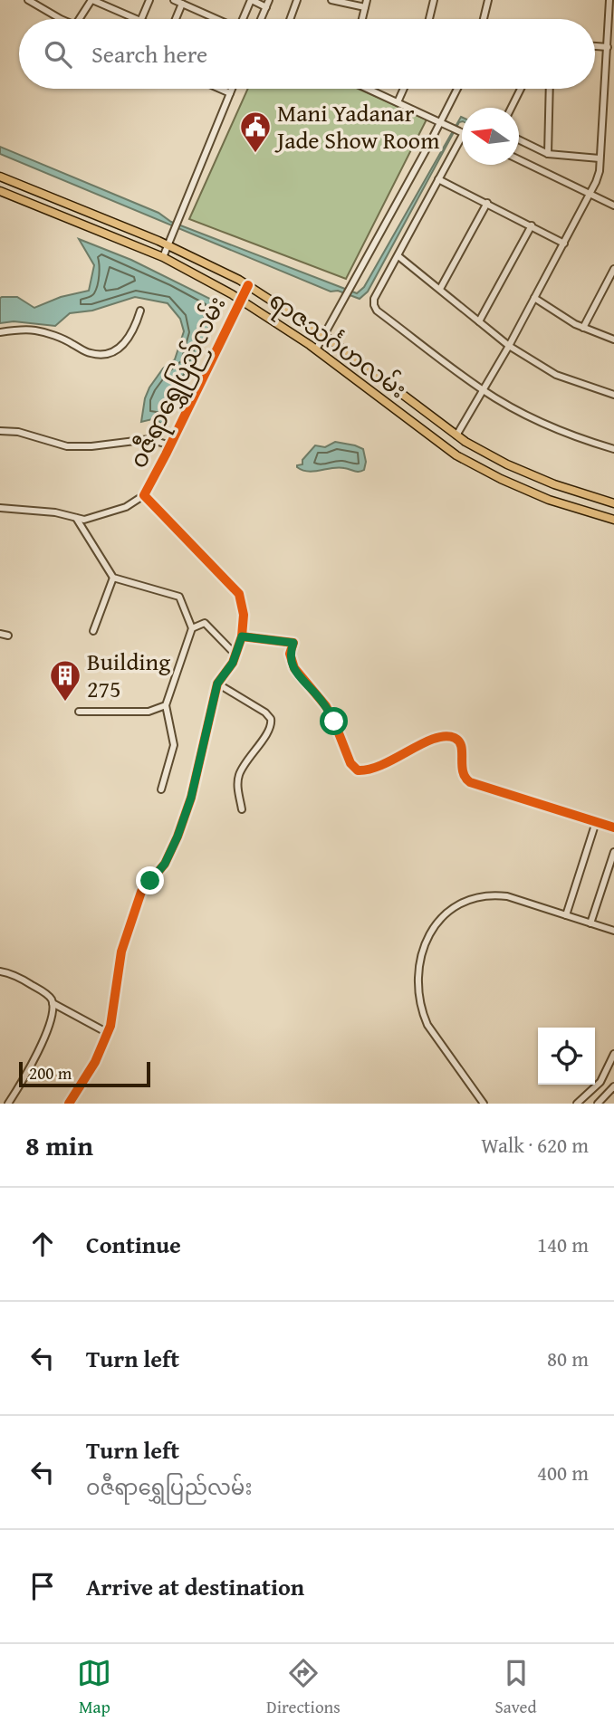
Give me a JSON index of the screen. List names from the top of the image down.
{
  "streets": {
    "main road": ["ရာဇသင်္ဂဟလမ်း"],
    "street": ["ဝဇီရာရွှေပြည်လမ်း"]
  },
  "crossings": [
    ["ရာဇသင်္ဂဟလမ်း", "ဝဇီရာရွှေပြည်လမ်း"]
  ],
  "places": {
    "public building": ["Mani Yadanar Jade Show Room"],
    "building": ["Building 275"]
  },
  "scale_bar": "200 m",
  "north": "left",
  "page": {
    "search": "Search here",
    "scale": "200 m",
    "heading": ["8 min", "Walk · 620 m"],
    "list": [
      ["Continue", "140 m"],
      ["Turn left", "80 m"],
      ["Turn left", "ဝဇီရာရွှေပြည်လမ်း", "400 m"],
      "Arrive at destination"
    ],
    "nav": ["Map", "Directions", "Saved"]
  }
}
